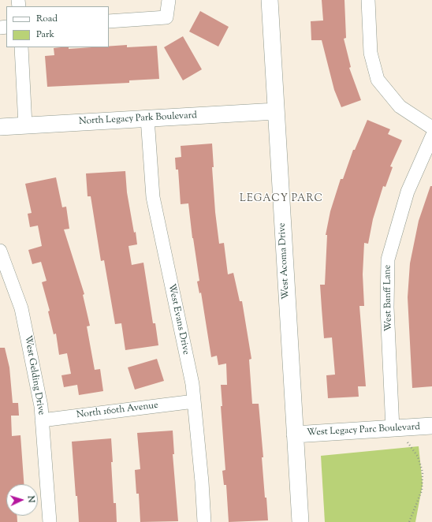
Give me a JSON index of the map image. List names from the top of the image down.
{
  "streets": {
    "street": [
      "North Legacy Park Boulevard",
      "West Acoma Drive",
      "West Banff Lane",
      "West Evans Drive",
      "West Gelding Drive",
      "North 160th Avenue",
      "West Legacy Parc Boulevard"
    ]
  },
  "crossings": [
    ["North Legacy Park Boulevard", "West Acoma Drive"],
    ["North Legacy Park Boulevard", "West Evans Drive"],
    ["West Acoma Drive", "West Legacy Parc Boulevard"],
    ["West Banff Lane", "West Legacy Parc Boulevard"],
    ["West Evans Drive", "North 160th Avenue"],
    ["West Gelding Drive", "North 160th Avenue"]
  ],
  "districts": ["LEGACY PARC"],
  "legend": ["Road", "Park"],
  "north": "right"
}
